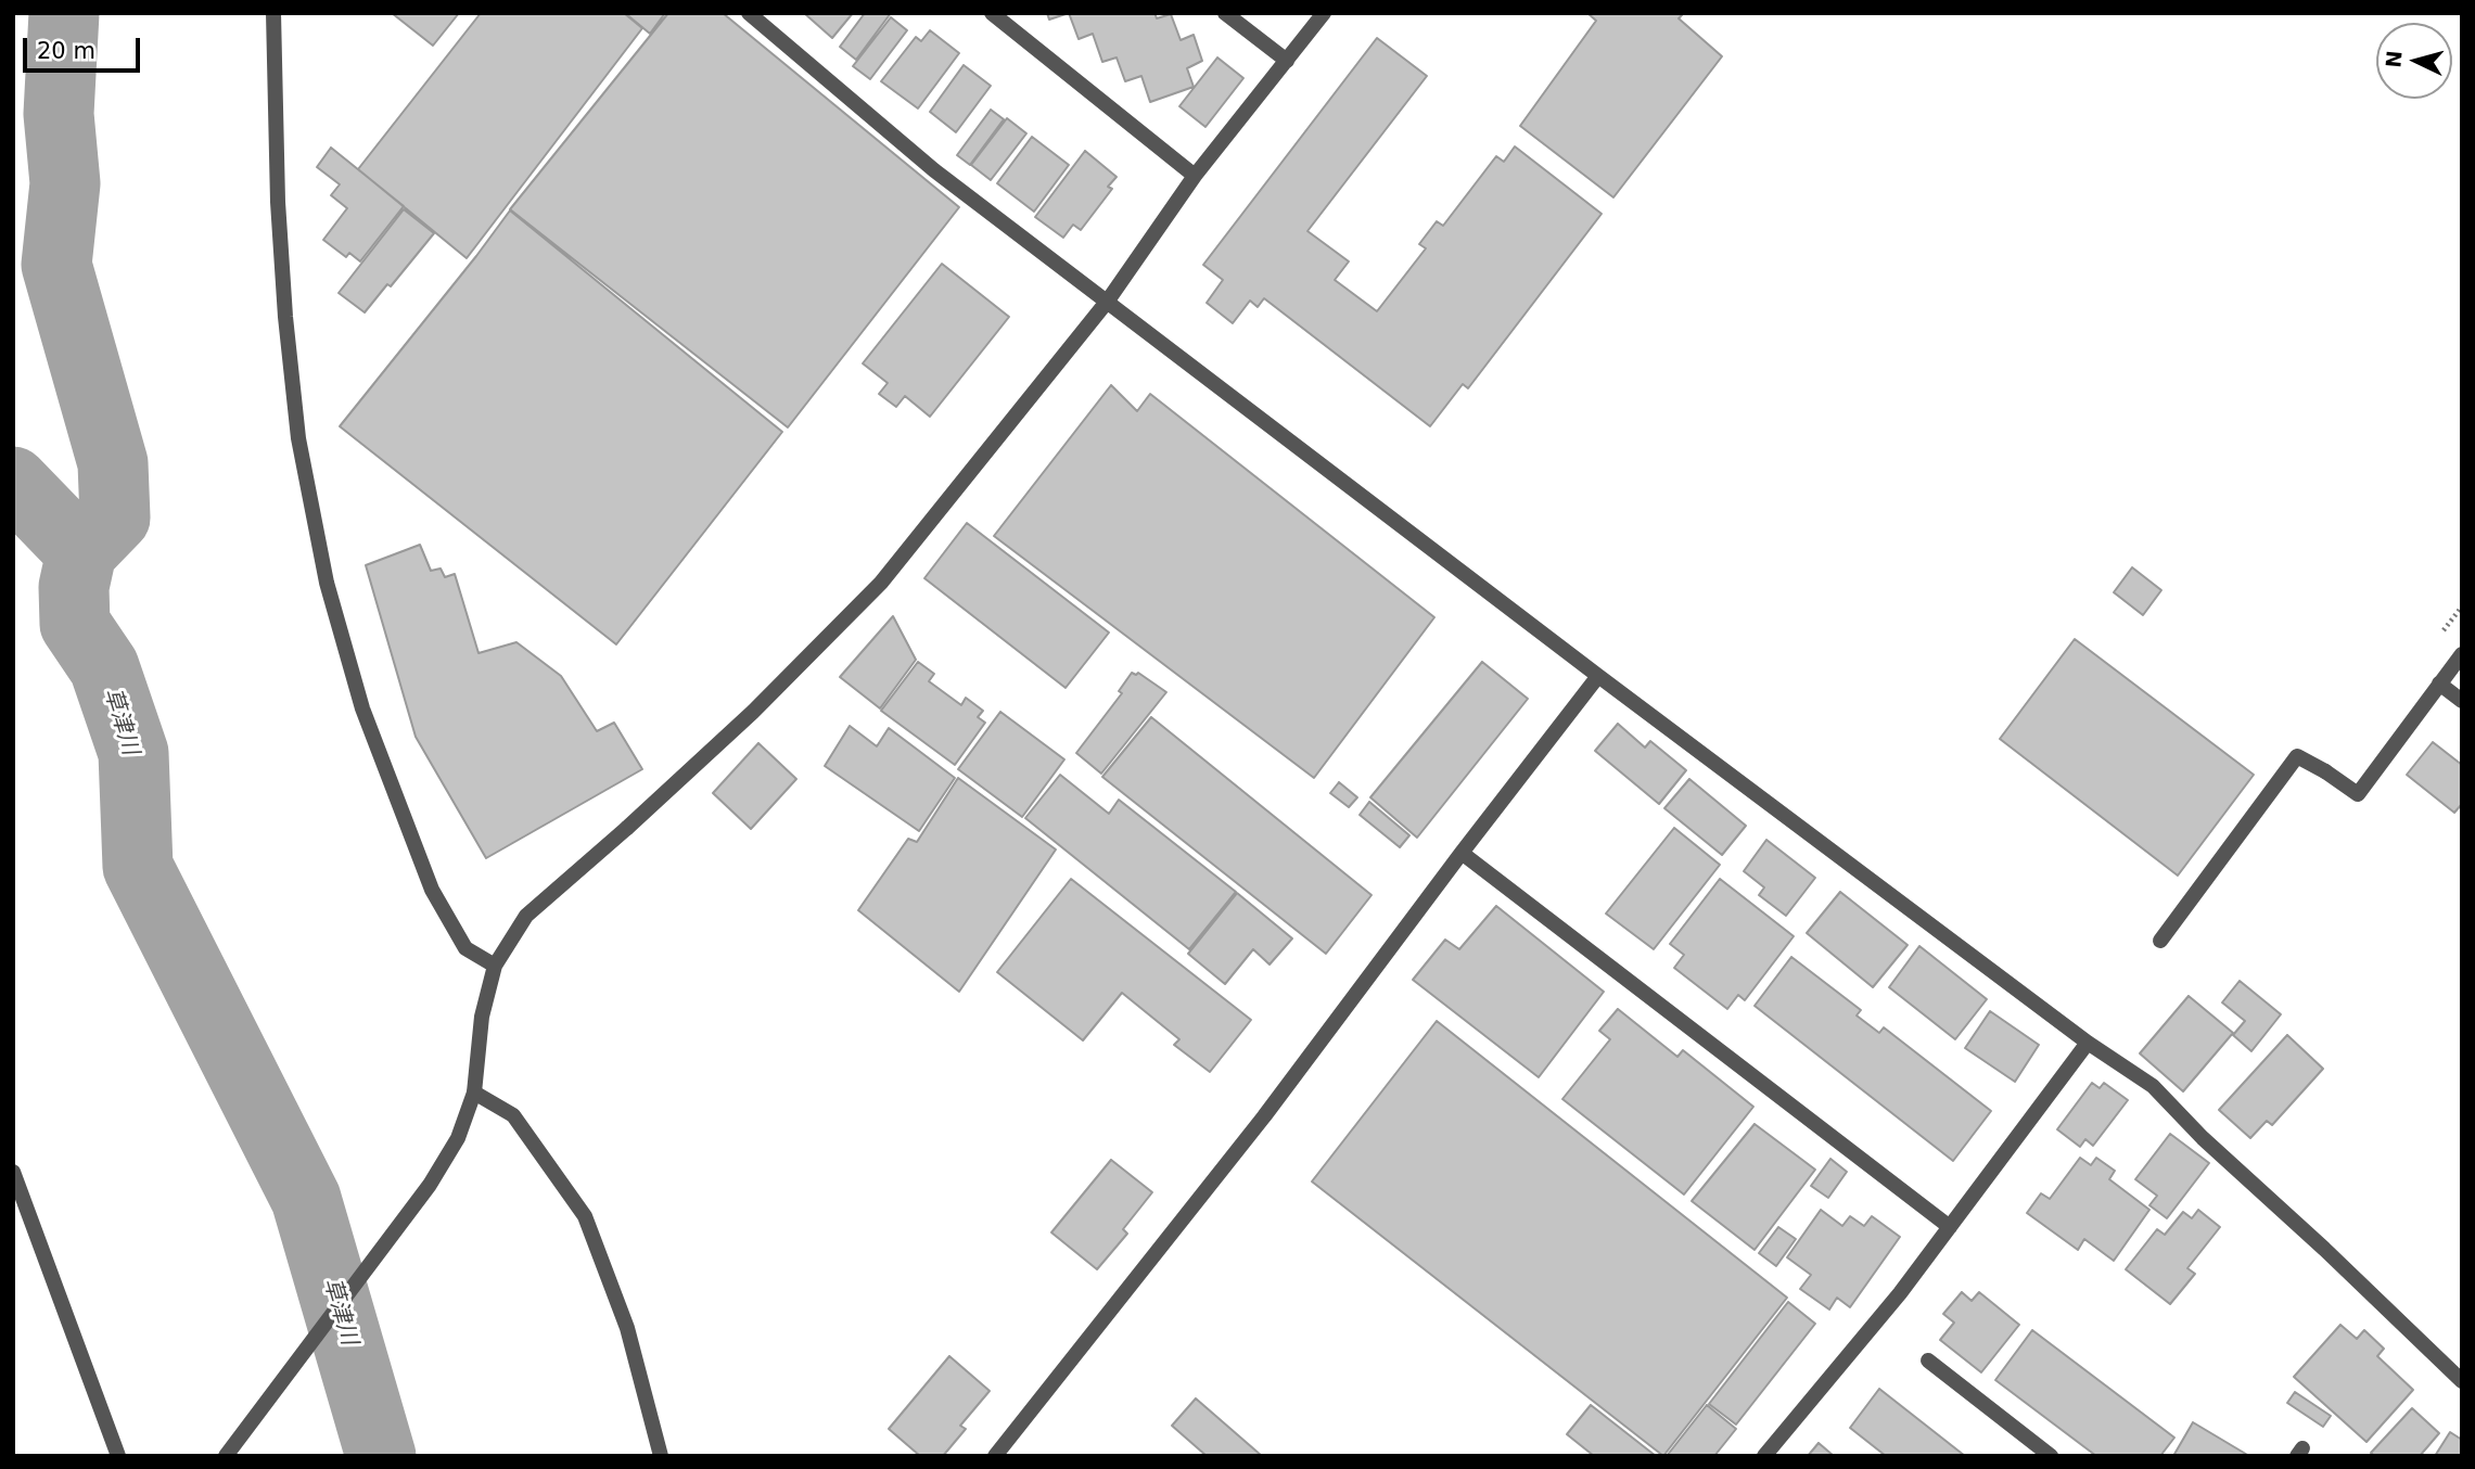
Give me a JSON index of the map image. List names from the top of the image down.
{
  "water": ["草津川"],
  "scale_bar": "20 m",
  "north": "left"
}
